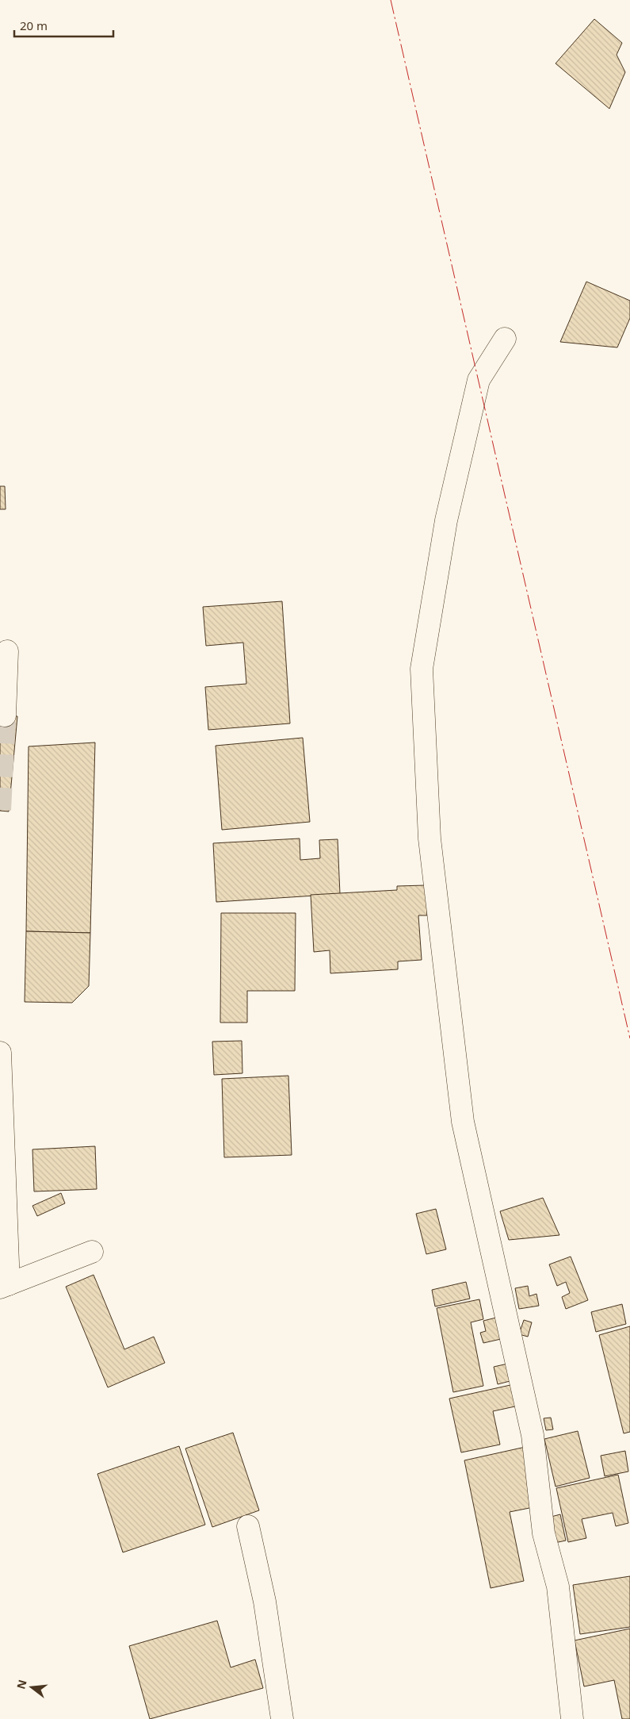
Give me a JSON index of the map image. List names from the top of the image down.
{
  "scale_bar": "20 m",
  "north": "left"
}
